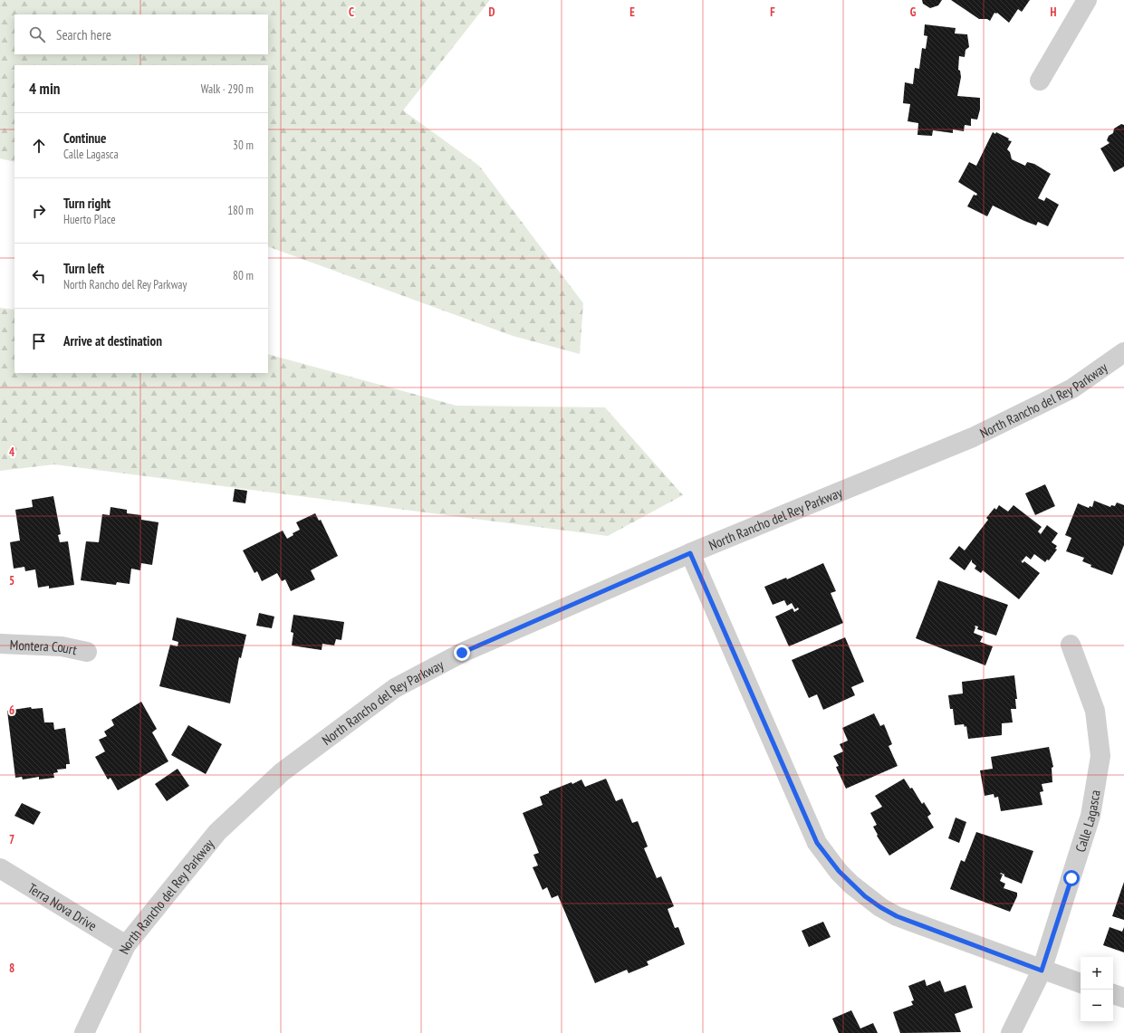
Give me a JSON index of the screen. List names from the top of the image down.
{
  "streets": {
    "street": [
      "North Rancho del Rey Parkway",
      "Montera Court",
      "Calle Lagasca",
      "Terra Nova Drive"
    ]
  },
  "crossings": [
    ["North Rancho del Rey Parkway", "Terra Nova Drive"]
  ],
  "page": {
    "search": "Search here",
    "heading": ["4 min", "Walk · 290 m"],
    "list": [
      ["Continue", "Calle Lagasca", "30 m"],
      ["Turn right", "Huerto Place", "180 m"],
      ["Turn left", "North Rancho del Rey Parkway", "80 m"],
      "Arrive at destination"
    ],
    "map_buttons": ["+", "−"]
  },
  "grid": {
    "columns": [
      "C",
      "D",
      "E",
      "F",
      "G",
      "H"
    ],
    "rows": [
      "4",
      "5",
      "6",
      "7",
      "8"
    ]
  }
}
